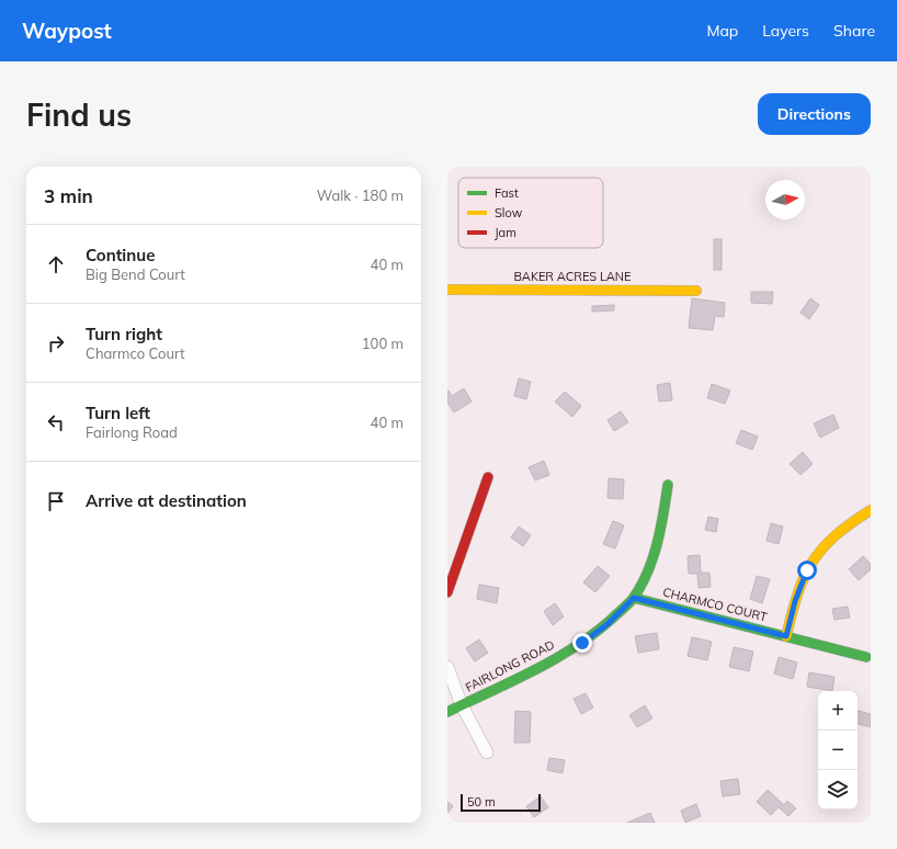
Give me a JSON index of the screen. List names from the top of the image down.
{
  "streets": {
    "street": ["BAKER ACRES LANE", "CHARMCO COURT", "FAIRLONG ROAD"]
  },
  "crossings": [
    ["CHARMCO COURT", "FAIRLONG ROAD"]
  ],
  "legend": ["Fast", "Slow", "Jam"],
  "scale_bar": "50 m",
  "north": "right",
  "page": {
    "header": "Waypost",
    "nav": ["Map", "Layers", "Share"],
    "buttons": "Directions",
    "title": "Find us",
    "heading": ["3 min", "Walk · 180 m"],
    "list": [
      ["Continue", "Big Bend Court", "40 m"],
      ["Turn right", "Charmco Court", "100 m"],
      ["Turn left", "Fairlong Road", "40 m"],
      "Arrive at destination"
    ],
    "map_buttons": ["+", "−"],
    "scale": "50 m"
  }
}
